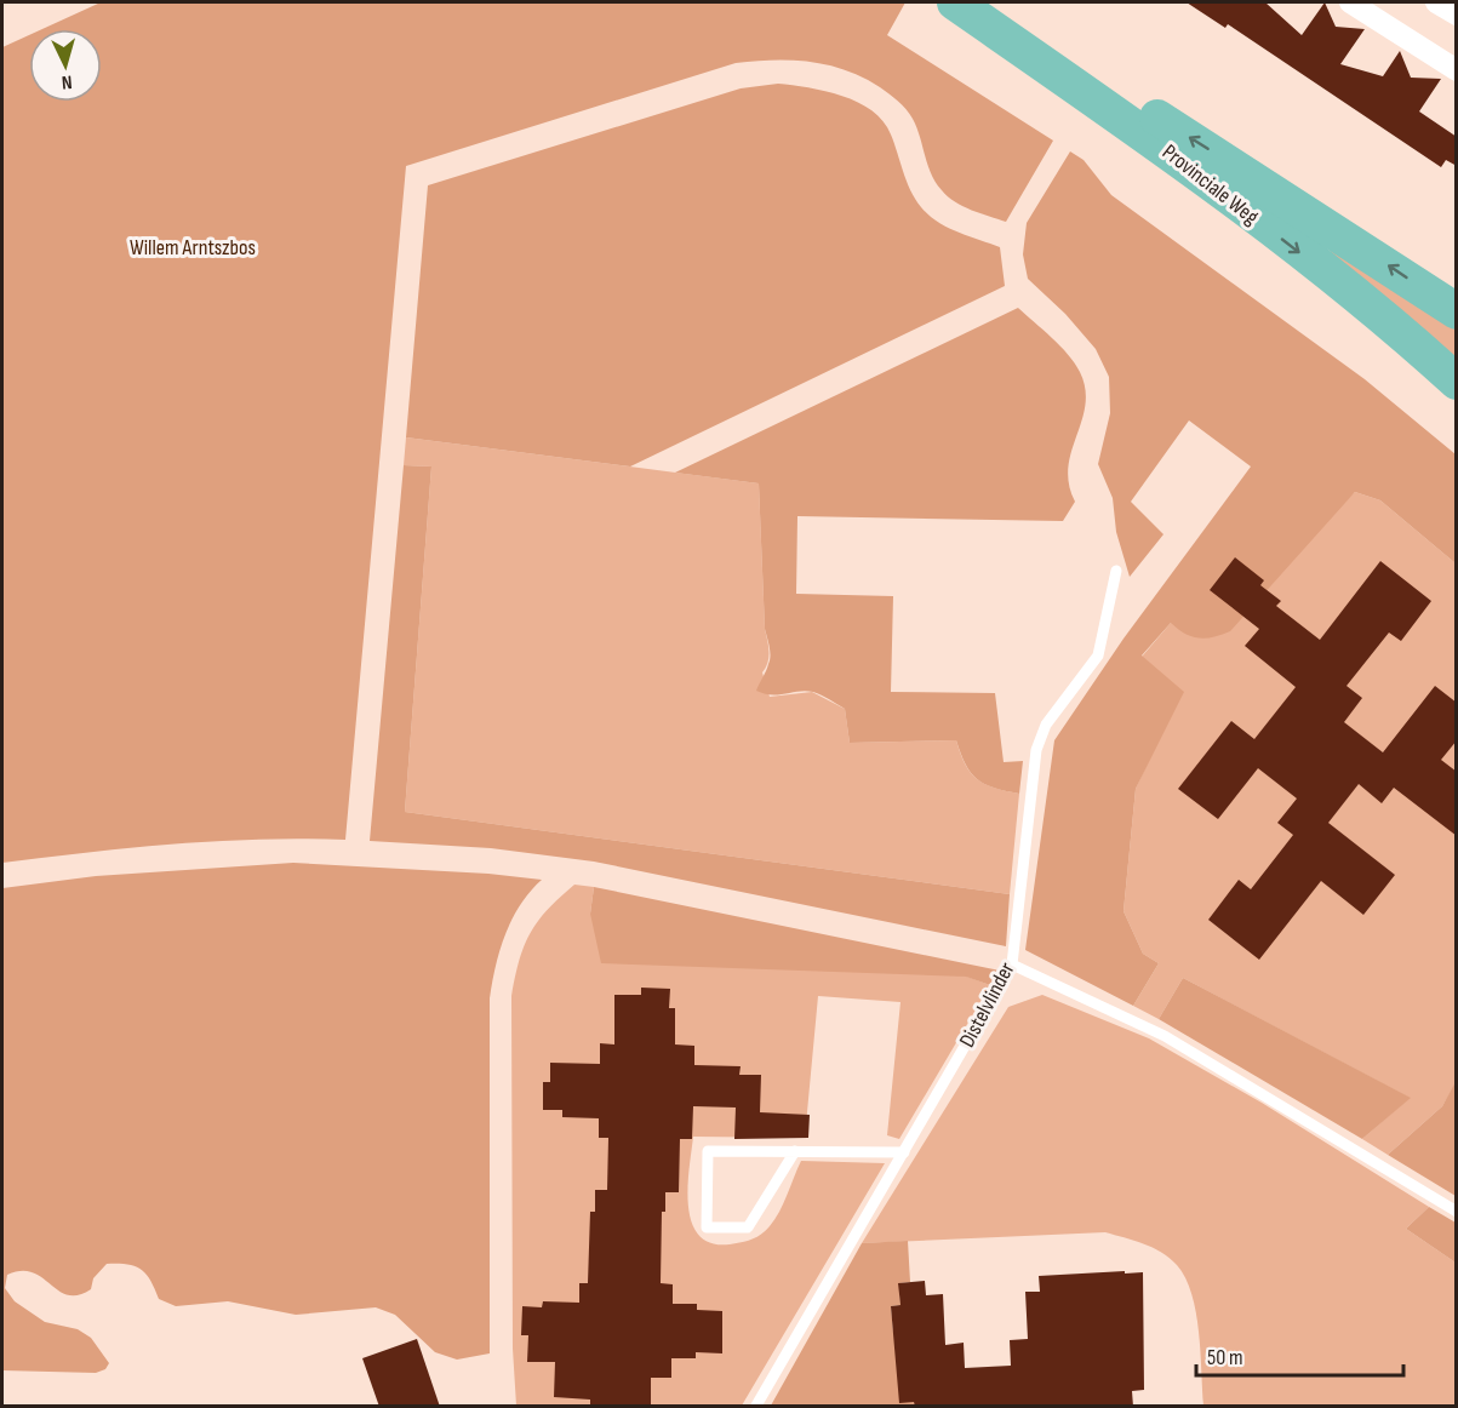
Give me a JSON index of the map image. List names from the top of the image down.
{
  "streets": {
    "main road": ["Provinciale Weg"],
    "lane": ["Distelvlinder"]
  },
  "parks": ["Willem Arntszbos"],
  "scale_bar": "50 m",
  "north": "bottom"
}
